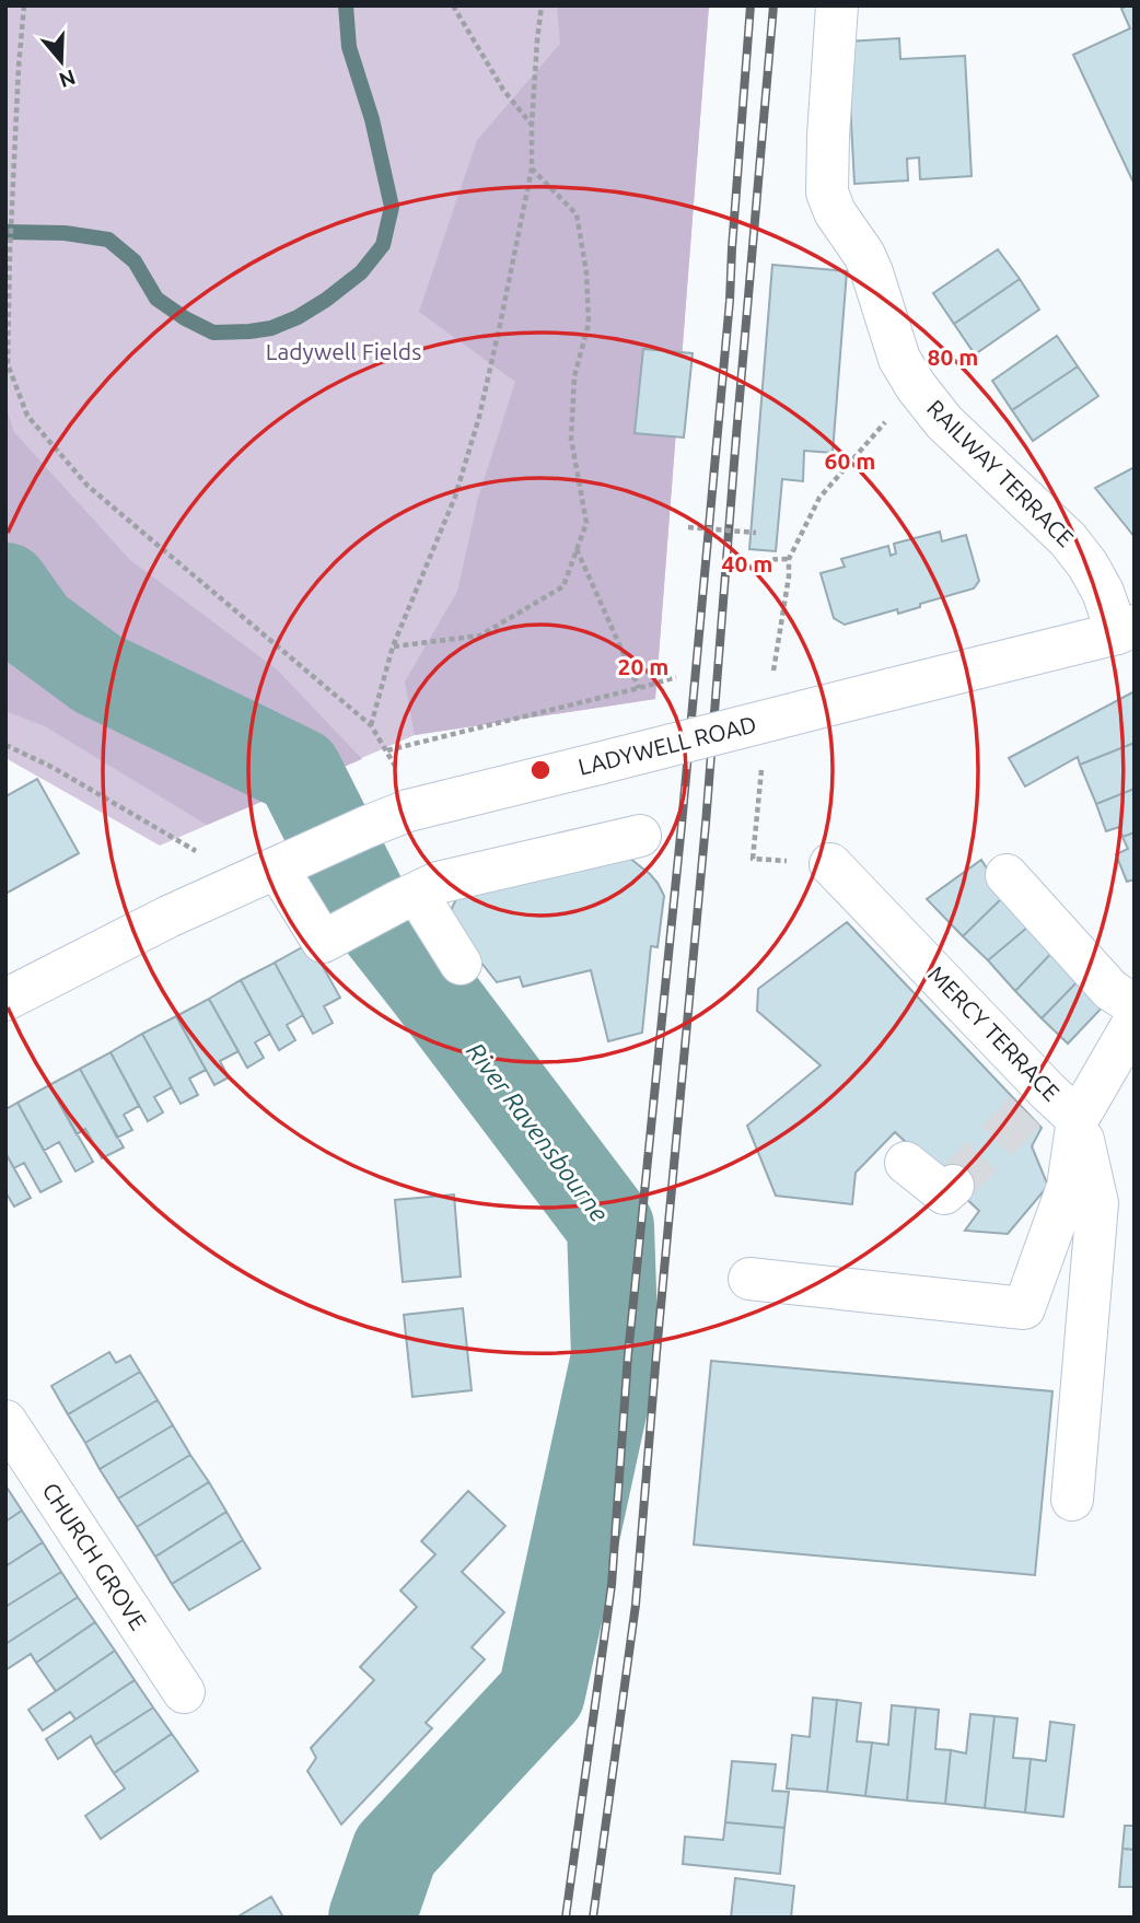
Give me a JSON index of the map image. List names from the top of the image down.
{
  "streets": {
    "street": [
      "RAILWAY TERRACE",
      "LADYWELL ROAD",
      "MERCY TERRACE",
      "CHURCH GROVE"
    ]
  },
  "crossings": [
    ["RAILWAY TERRACE", "LADYWELL ROAD"]
  ],
  "water": ["River Ravensbourne"],
  "parks": ["Ladywell Fields"],
  "north": "bottom",
  "rings": [
    "80 m",
    "60 m",
    "40 m",
    "20 m"
  ]
}
